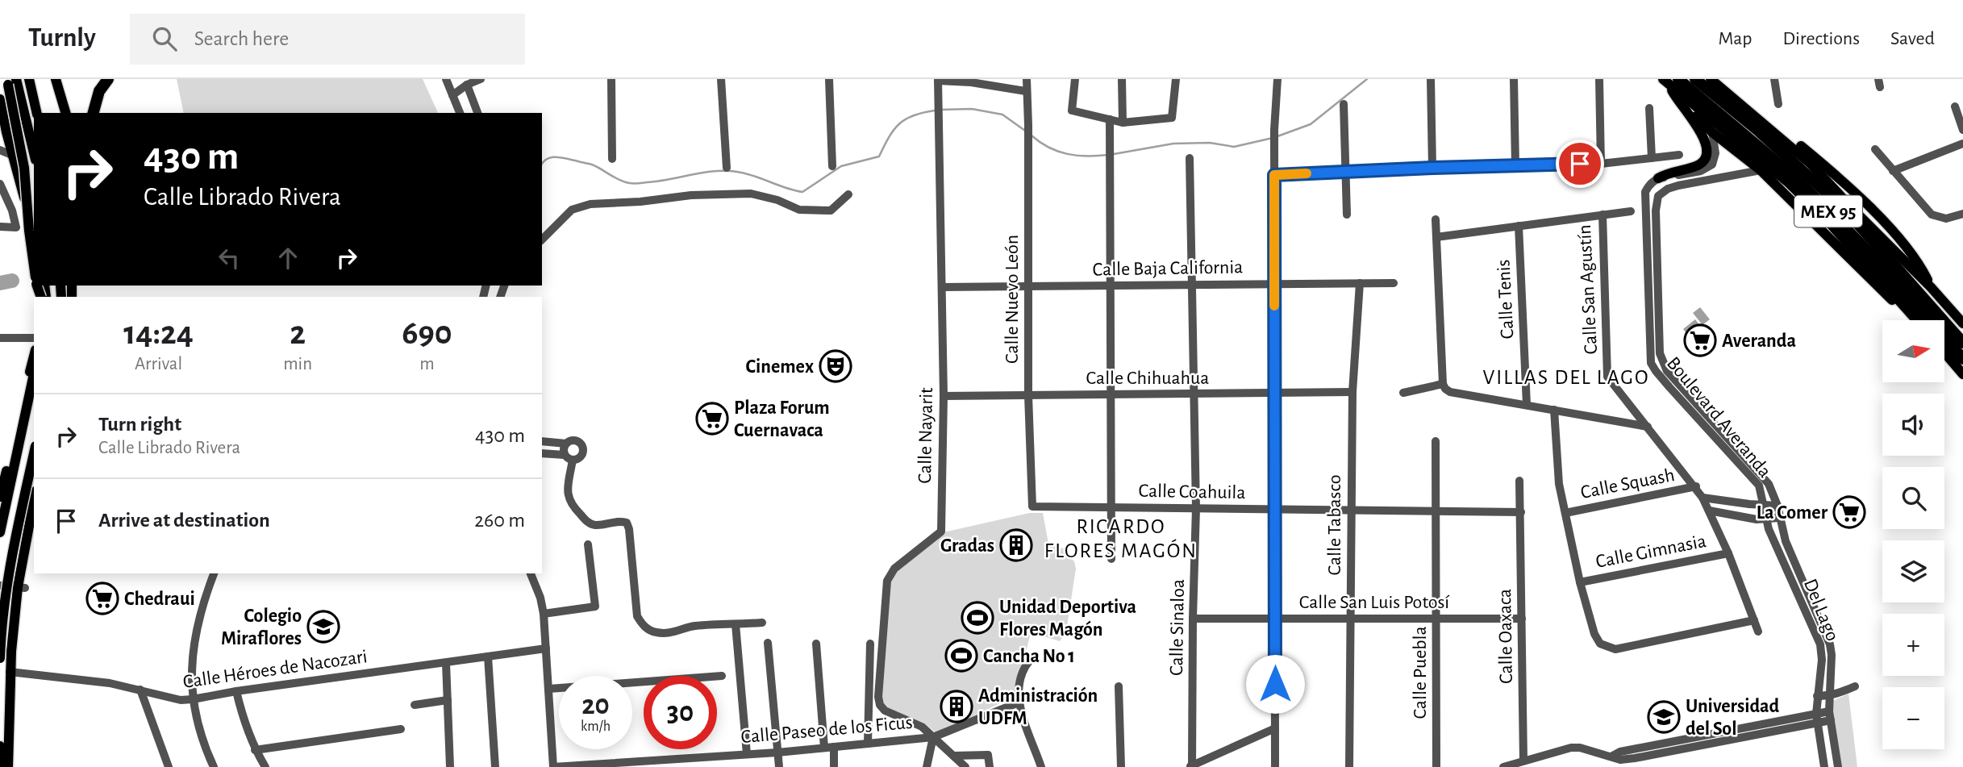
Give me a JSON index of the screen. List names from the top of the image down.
{
  "streets": {
    "highway": ["MEX 95"],
    "street": [
      "Calle Baja California",
      "Calle San Agustín",
      "Calle Nuevo León",
      "Calle Tenis",
      "Calle Chihuahua",
      "Boulevard Averanda",
      "Calle Nayarit",
      "Calle Squash",
      "Calle Coahuila",
      "Calle Tabasco",
      "Calle Gimnasia",
      "Calle San Luis Potosí",
      "Del Lago",
      "Calle Sinaloa",
      "Calle Oaxaca",
      "Calle Héroes de Nacozari",
      "Calle Puebla",
      "Calle Paseo de los Ficus"
    ]
  },
  "crossings": [
    ["Calle Baja California", "Calle Nuevo León"],
    ["Calle Baja California", "Calle Nayarit"],
    ["Calle Baja California", "Calle Tabasco"],
    ["Calle Baja California", "Calle Sinaloa"],
    ["Calle San Agustín", "Calle Tenis"],
    ["Calle San Agustín", "Calle Squash"],
    ["Calle San Agustín", "Calle Gimnasia"],
    ["Calle Nuevo León", "Calle Chihuahua"],
    ["Calle Nuevo León", "Calle Coahuila"],
    ["Calle Chihuahua", "Calle Nayarit"],
    ["Calle Chihuahua", "Calle Tabasco"],
    ["Calle Chihuahua", "Calle Sinaloa"],
    ["Boulevard Averanda", "Del Lago"],
    ["Calle Nayarit", "Calle Paseo de los Ficus"],
    ["Calle Coahuila", "Calle Tabasco"],
    ["Calle Coahuila", "Calle Sinaloa"],
    ["Calle Coahuila", "Calle Oaxaca"],
    ["Calle Coahuila", "Calle Puebla"],
    ["Calle Tabasco", "Calle San Luis Potosí"],
    ["Calle San Luis Potosí", "Calle Sinaloa"],
    ["Calle San Luis Potosí", "Calle Oaxaca"],
    ["Calle San Luis Potosí", "Calle Puebla"]
  ],
  "districts": ["VILLAS DEL LAGO", "RICARDO FLORES MAGÓN"],
  "places": {
    "supermarket": [
      "Averanda",
      "Plaza Forum Cuernavaca",
      "La Comer",
      "Chedraui"
    ],
    "theatre": ["Cinemex"],
    "building": ["Gradas", "Administración UDFM"],
    "sports": ["Unidad Deportiva Flores Magón", "Cancha No 1"],
    "school or university": ["Colegio Miraflores", "Universidad del Sol"]
  },
  "north": "right",
  "page": {
    "header": "Turnly",
    "search": "Search here",
    "nav": ["Map", "Directions", "Saved"],
    "turn": ["430 m", "Calle Librado Rivera"],
    "eta": [
      "14:24",
      "Arrival",
      "2",
      "min",
      "690",
      "m"
    ],
    "map_buttons": ["+", "−"],
    "list": [
      {
        "name": "Turn right",
        "note": "Calle Librado Rivera",
        "value": "430 m"
      },
      {
        "name": "Arrive at destination",
        "value": "260 m"
      }
    ],
    "speed": "20 km/h",
    "limit": "30"
  }
}
